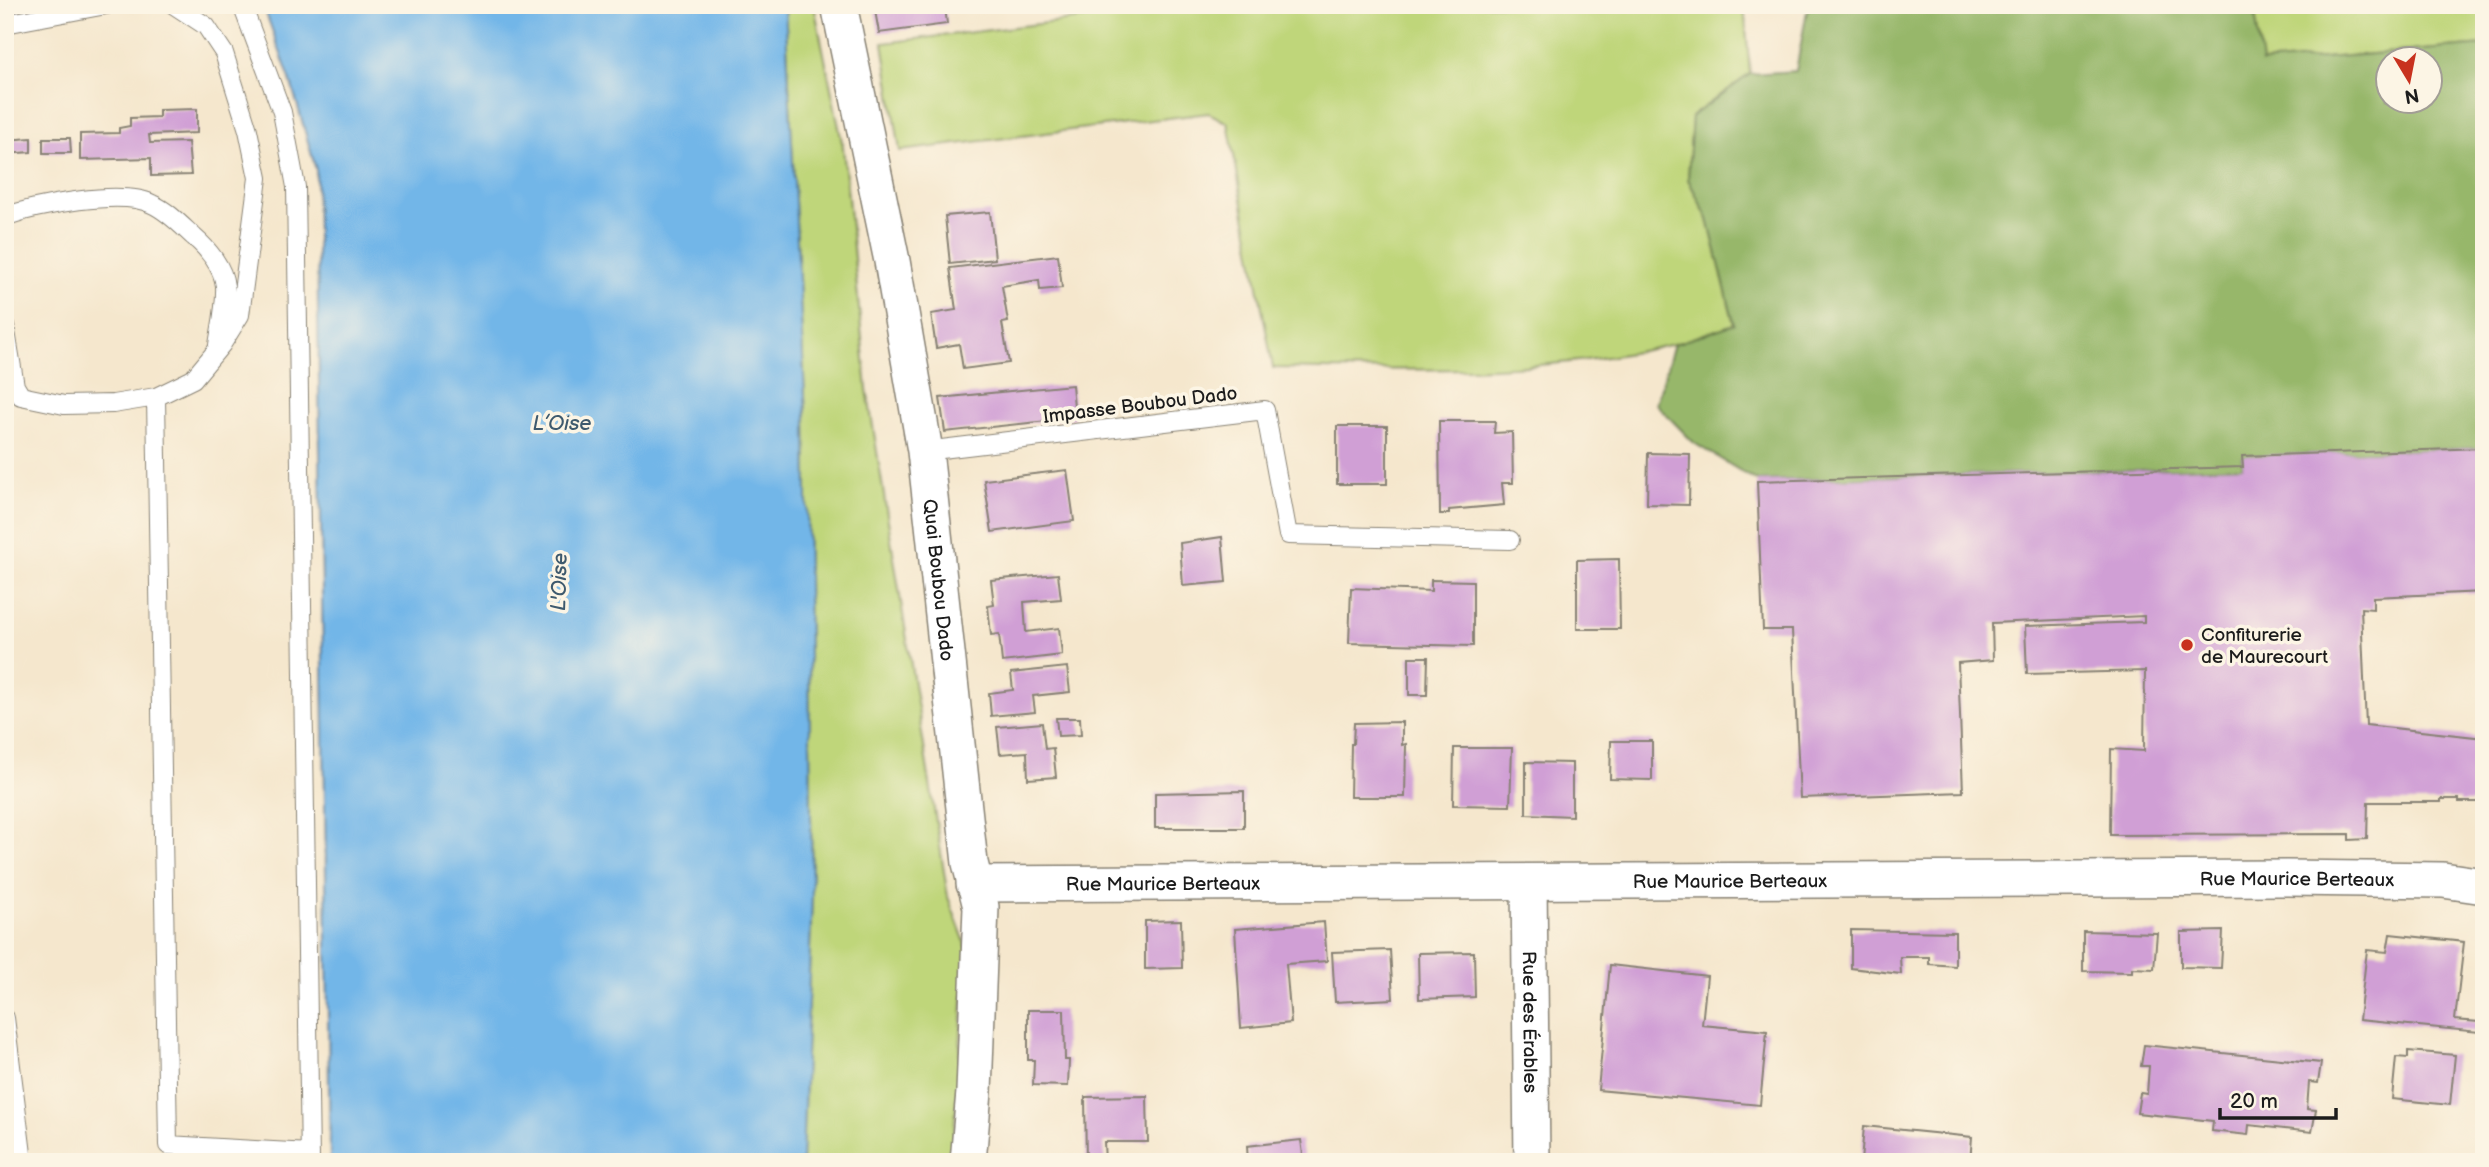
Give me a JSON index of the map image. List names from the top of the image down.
{
  "streets": {
    "street": ["Quai Boubou Dado", "Rue Maurice Berteaux", "Rue des Érables"],
    "lane": ["Impasse Boubou Dado"]
  },
  "crossings": [
    ["Impasse Boubou Dado", "Quai Boubou Dado"],
    ["Quai Boubou Dado", "Rue Maurice Berteaux"],
    ["Rue Maurice Berteaux", "Rue des Érables"]
  ],
  "water": ["L’Oise", "L'Oise"],
  "places": ["Confiturerie de Maurecourt"],
  "scale_bar": "20 m",
  "north": "bottom"
}
